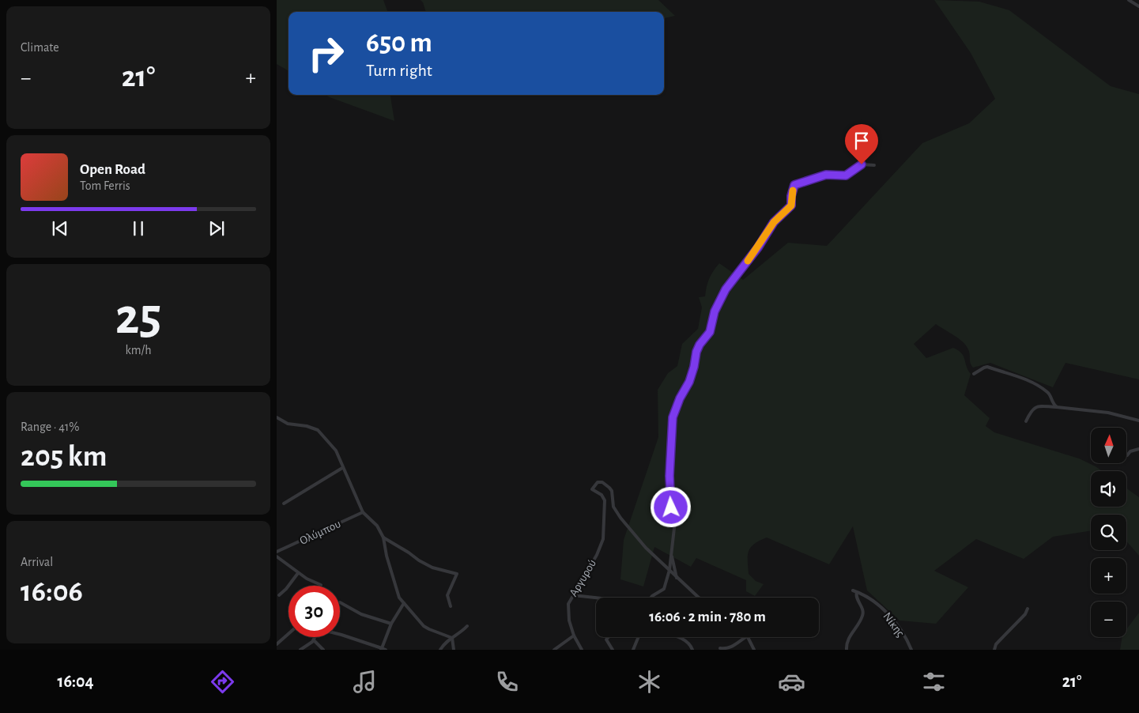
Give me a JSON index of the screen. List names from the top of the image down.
{
  "streets": {
    "street": ["Ολύμπου", "Αργυρού", "Νίκης"]
  },
  "north": "top",
  "page": {
    "tile": [
      "Climate",
      ["25", "km/h"],
      ["Range · 41%", "205 km"],
      ["Arrival", "16:06"]
    ],
    "turn": ["650 m", "Turn right"],
    "heat": ["−", "21°", "+"],
    "song": ["Open Road", "Tom Ferris"],
    "map_buttons": ["+", "−"],
    "limit": "30",
    "trip": "16:06 · 2 min · 780 m",
    "tabs": ["16:04", "21°"]
  }
}
